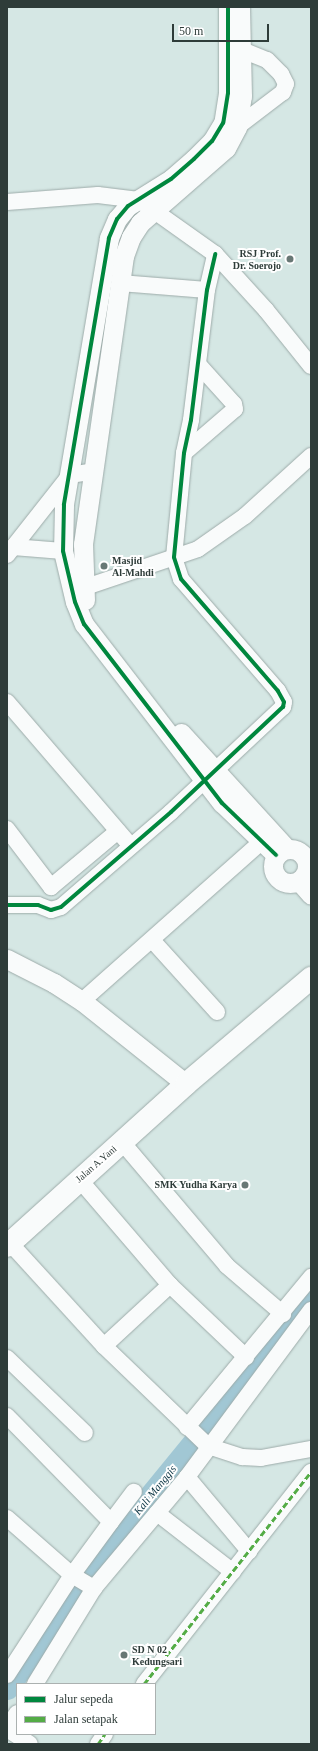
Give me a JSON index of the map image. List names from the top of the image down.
{
  "streets": {
    "highway": ["Jalan A.Yani"]
  },
  "water": ["Kali Manggis"],
  "places": [
    "RSJ Prof. Dr. Soerojo",
    "Masjid Al-Mahdi",
    "SMK Yudha Karya",
    "SD N 02 Kedungsari"
  ],
  "legend": ["Jalur sepeda", "Jalan setapak"],
  "scale_bar": "50 m"
}
